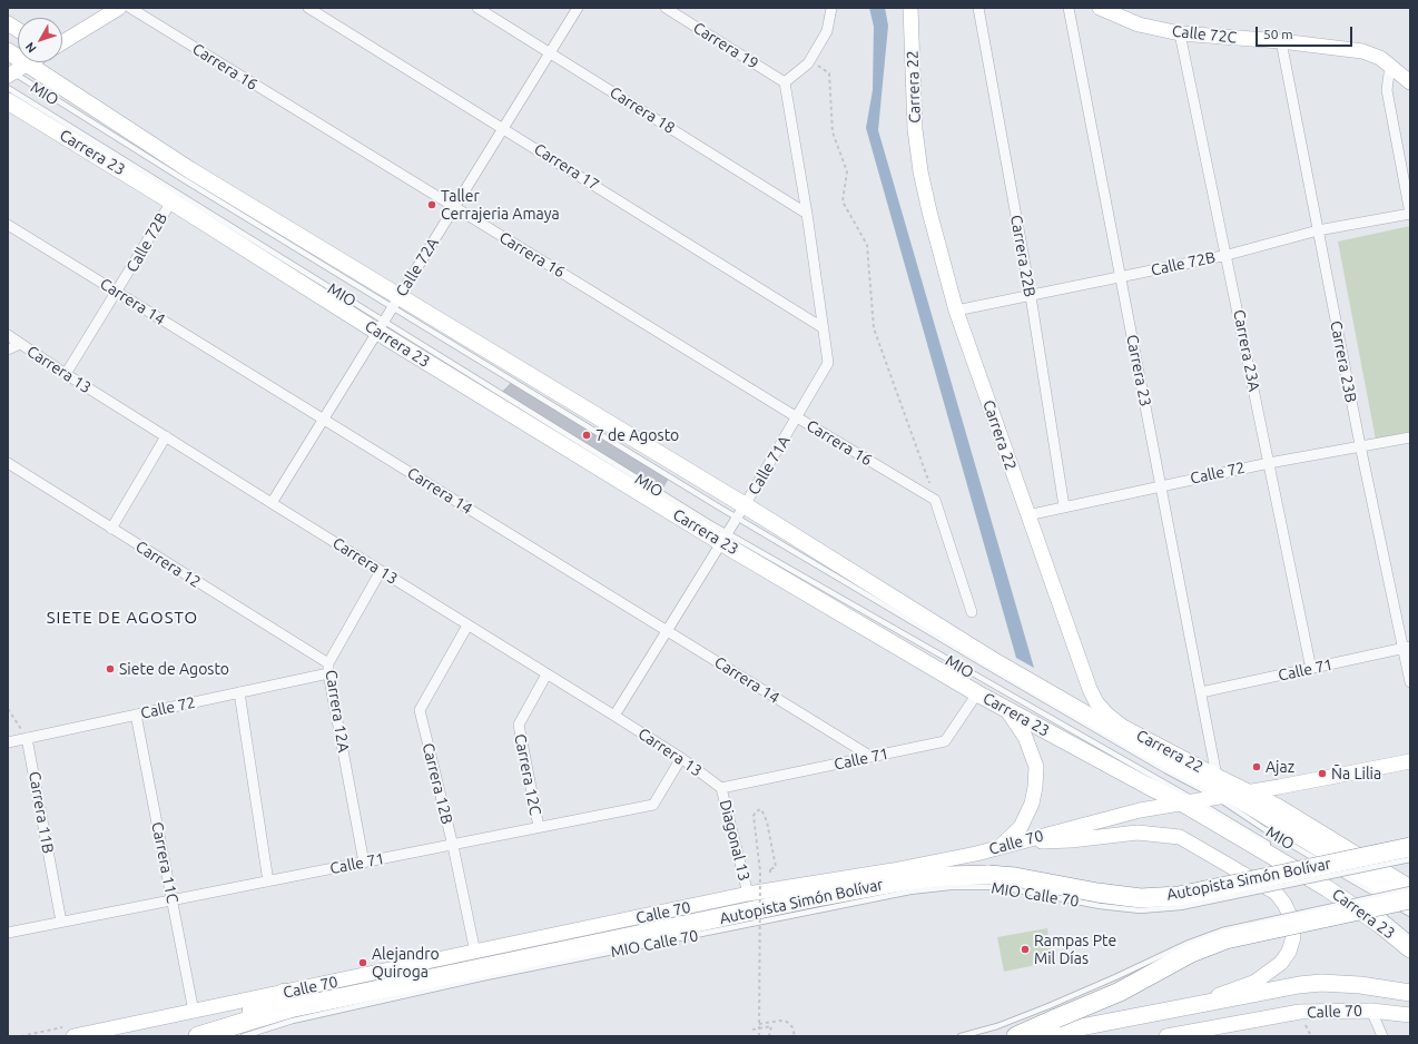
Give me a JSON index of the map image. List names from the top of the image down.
{
  "streets": {
    "highway": ["Autopista Simón Bolívar"],
    "main road": ["Carrera 23"],
    "street": [
      "Calle 72C",
      "Carrera 19",
      "Carrera 16",
      "Carrera 22",
      "Carrera 18",
      "Carrera 17",
      "Calle 72B",
      "Carrera 22B",
      "Calle 72A",
      "Carrera 14",
      "Carrera 23A",
      "Carrera 23B",
      "Carrera 13",
      "Calle 71A",
      "Calle 72",
      "Carrera 12",
      "Calle 71",
      "Carrera 12A",
      "Carrera 12C",
      "Carrera 12B",
      "Carrera 11B",
      "Diagonal 13",
      "Calle 70",
      "Carrera 11C"
    ],
    "lane": ["MIO", "MIO Calle 70"]
  },
  "crossings": [
    ["Calle 72C", "Carrera 23A"],
    ["Calle 72C", "Carrera 23B"],
    ["Carrera 19", "Calle 71A"],
    ["Carrera 16", "Calle 72A"],
    ["Carrera 16", "Calle 71A"],
    ["Carrera 22", "MIO"],
    ["Carrera 22", "Carrera 23"],
    ["Carrera 22", "Calle 72B"],
    ["Carrera 22", "Calle 72"],
    ["Carrera 22", "Calle 70"],
    ["MIO", "Carrera 23"],
    ["MIO", "Calle 72A"],
    ["MIO", "Calle 71A"],
    ["MIO", "Calle 70"],
    ["Carrera 18", "Calle 72A"],
    ["Carrera 18", "Calle 71A"],
    ["Carrera 23", "Calle 72B"],
    ["Carrera 23", "Calle 72A"],
    ["Carrera 23", "Calle 71A"],
    ["Carrera 23", "Calle 72"],
    ["Carrera 23", "Calle 71"],
    ["Carrera 23", "Calle 70"],
    ["Carrera 17", "Calle 72A"],
    ["Carrera 17", "Calle 71A"],
    ["Calle 72B", "Carrera 22B"],
    ["Calle 72B", "Carrera 14"],
    ["Calle 72B", "Carrera 23A"],
    ["Calle 72B", "Carrera 23B"],
    ["Calle 72B", "Carrera 13"],
    ["Carrera 22B", "Calle 72"],
    ["Calle 72A", "Carrera 14"],
    ["Calle 72A", "Carrera 13"],
    ["Carrera 14", "Calle 71A"],
    ["Carrera 14", "Calle 71"],
    ["Carrera 23A", "Calle 72"],
    ["Carrera 23A", "Calle 71"],
    ["Carrera 23B", "Calle 72"],
    ["Carrera 23B", "Calle 71"],
    ["Carrera 13", "Calle 71A"],
    ["Carrera 13", "Calle 71"],
    ["Carrera 13", "Carrera 12A"],
    ["Carrera 13", "Carrera 12C"],
    ["Carrera 13", "Carrera 12B"],
    ["Carrera 13", "Diagonal 13"],
    ["Calle 72", "Carrera 12"],
    ["Calle 72", "Carrera 12A"],
    ["Calle 72", "Carrera 11B"],
    ["Calle 72", "Carrera 11C"],
    ["Carrera 12", "Carrera 12A"],
    ["Calle 71", "Carrera 12A"],
    ["Calle 71", "Carrera 12C"],
    ["Calle 71", "Carrera 12B"],
    ["Calle 71", "Carrera 11B"],
    ["Calle 71", "Diagonal 13"],
    ["Calle 71", "Carrera 11C"],
    ["Carrera 12B", "Calle 70"],
    ["Diagonal 13", "Calle 70"],
    ["Calle 70", "Carrera 11C"],
    ["Autopista Simón Bolívar", "MIO Calle 70"]
  ],
  "districts": ["SIETE DE AGOSTO"],
  "places": [
    "Taller Cerrajeria Amaya",
    "7 de Agosto",
    "Siete de Agosto",
    "Ajaz",
    "Ña Lilia",
    "Rampas Pte Mil Días",
    "Alejandro Quiroga"
  ],
  "scale_bar": "50 m",
  "north": "bottom left"
}
